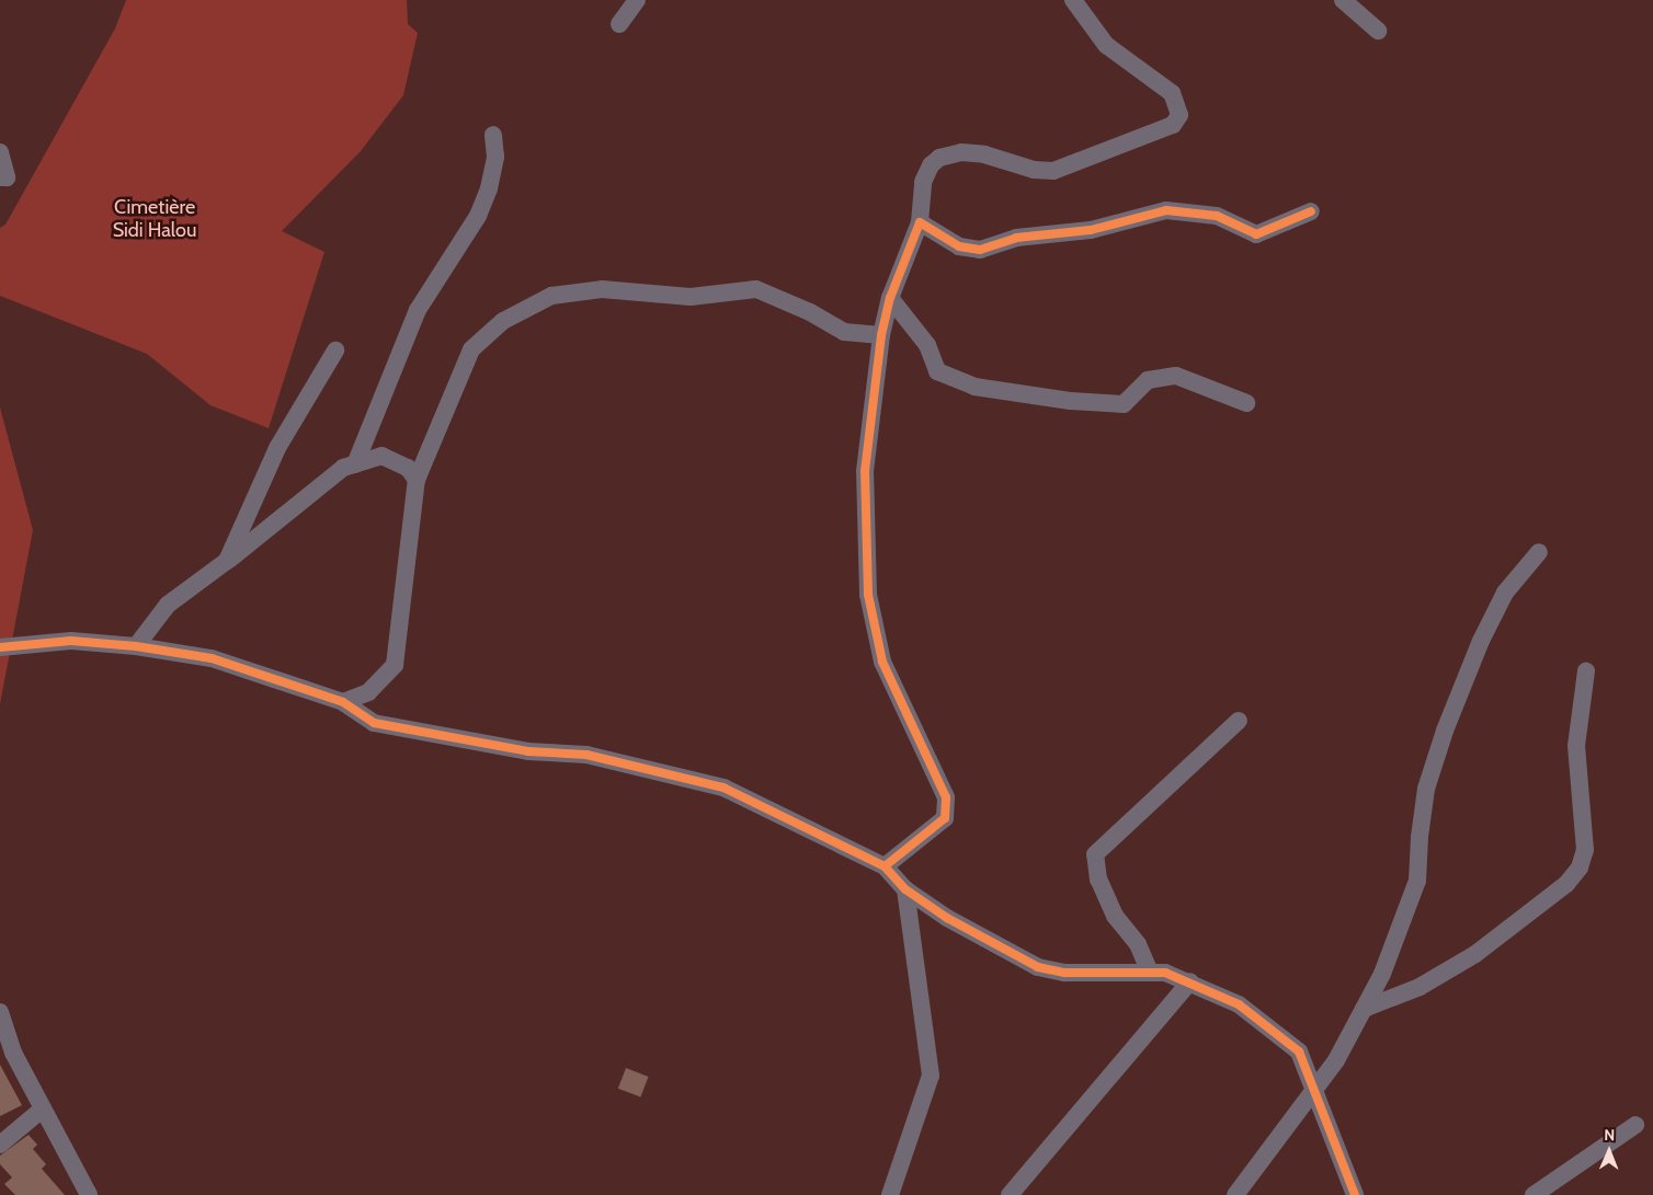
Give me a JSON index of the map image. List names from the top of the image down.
{
  "parks": ["Cimetière Sidi Halou"],
  "north": "top"
}
